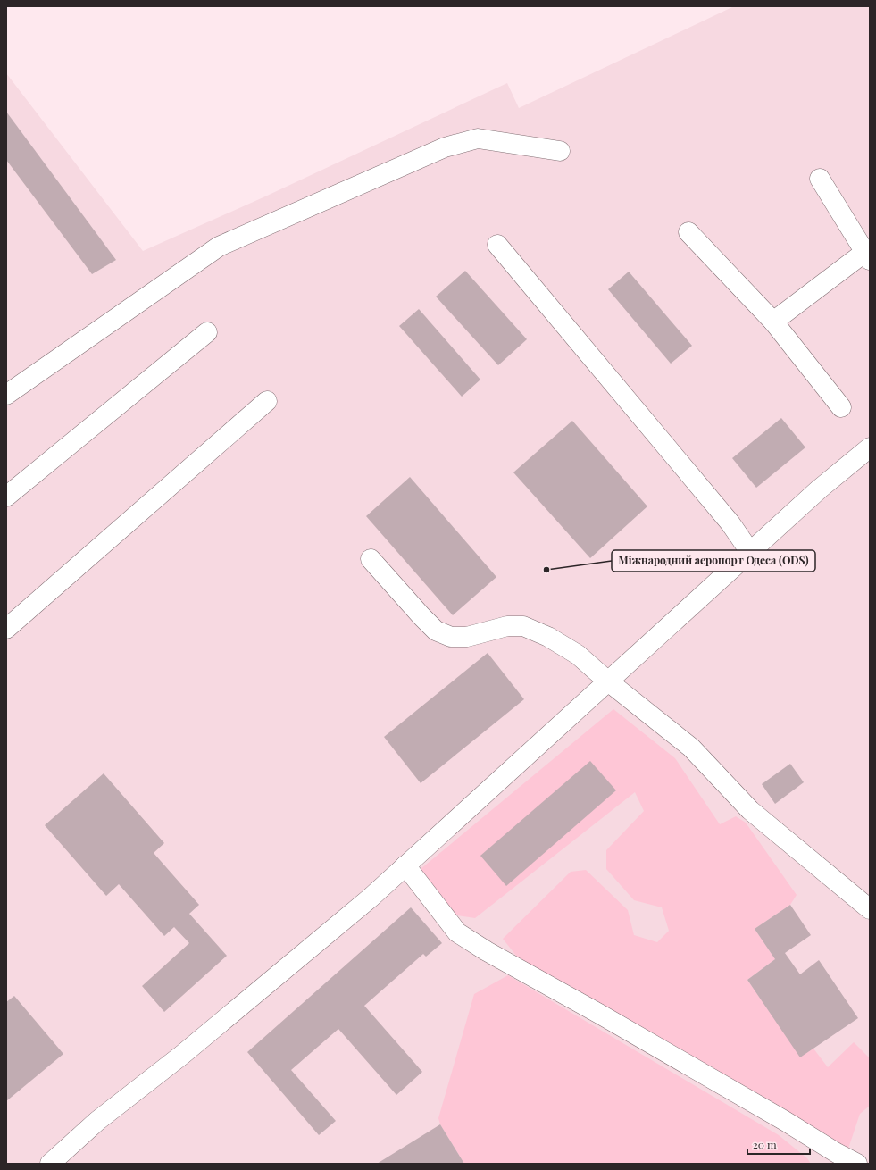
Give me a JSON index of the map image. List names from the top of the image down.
{
  "places": ["Міжнародний аеропорт Одеса (ODS)"],
  "scale_bar": "20 m"
}
